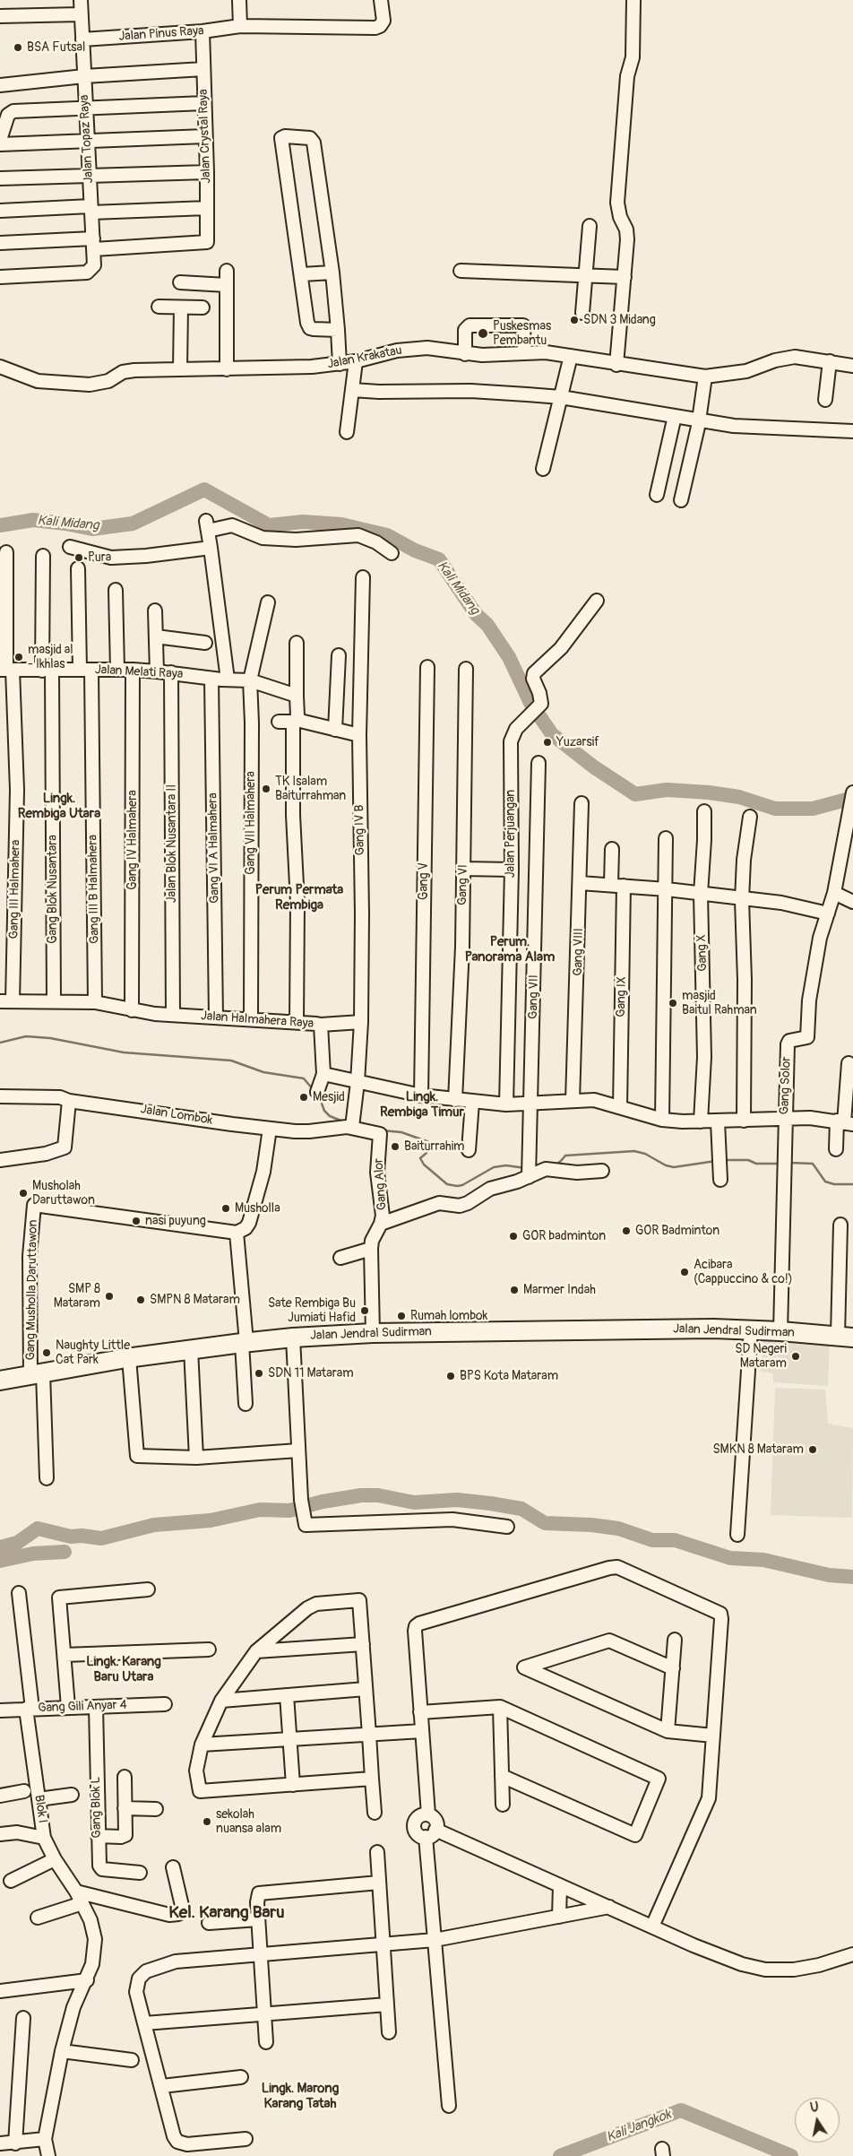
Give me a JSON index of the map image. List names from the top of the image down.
{
  "streets": {
    "highway": ["Jalan Jendral Sudirman"],
    "street": [
      "Jalan Pinus Raya",
      "Jalan Crystal Raya",
      "Jalan Topaz Raya",
      "Jalan Krakatau",
      "Jalan Melati Raya",
      "Gang VII Halmahera",
      "Gang IV B",
      "Jalan Perjuangan",
      "Gang IV Halmahera",
      "Jalan Blok Nusantara II",
      "Gang VI A Halmahera",
      "Gang V",
      "Gang VI",
      "Gang III Halmahera",
      "Gang Blok Nusantara",
      "Gang III B Halmahera",
      "Gang VIII",
      "Gang X",
      "Gang VII",
      "Gang IX",
      "Jalan Halmahera Raya",
      "Gang Solor",
      "Jalan Lombok",
      "Gang Alor",
      "Gang Musholla Daruttawon",
      "Gang Gili Anyar 4",
      "Gang Blok L",
      "Blok I"
    ]
  },
  "crossings": [
    ["Jalan Pinus Raya", "Jalan Crystal Raya"],
    ["Jalan Pinus Raya", "Jalan Topaz Raya"],
    ["Jalan Crystal Raya", "Jalan Topaz Raya"],
    ["Jalan Melati Raya", "Gang VII Halmahera"],
    ["Jalan Melati Raya", "Gang IV Halmahera"],
    ["Jalan Melati Raya", "Jalan Blok Nusantara II"],
    ["Jalan Melati Raya", "Gang VI A Halmahera"],
    ["Jalan Melati Raya", "Gang III Halmahera"],
    ["Jalan Melati Raya", "Gang Blok Nusantara"],
    ["Jalan Melati Raya", "Gang III B Halmahera"],
    ["Gang VII Halmahera", "Jalan Halmahera Raya"],
    ["Gang IV Halmahera", "Jalan Halmahera Raya"],
    ["Jalan Blok Nusantara II", "Jalan Halmahera Raya"],
    ["Gang VI A Halmahera", "Jalan Halmahera Raya"],
    ["Gang III Halmahera", "Jalan Halmahera Raya"],
    ["Gang Blok Nusantara", "Jalan Halmahera Raya"],
    ["Gang III B Halmahera", "Jalan Halmahera Raya"],
    ["Gang Solor", "Jalan Jendral Sudirman"],
    ["Jalan Lombok", "Gang Alor"],
    ["Gang Alor", "Jalan Jendral Sudirman"],
    ["Gang Musholla Daruttawon", "Jalan Jendral Sudirman"],
    ["Gang Gili Anyar 4", "Gang Blok L"],
    ["Gang Gili Anyar 4", "Blok I"]
  ],
  "districts": [
    "Lingk. Rembiga Utara",
    "Perum Permata Rembiga",
    "Perum. Panorama Alam",
    "Lingk. Rembiga Timur",
    "Lingk. Karang Baru Utara",
    "Kel. Karang Baru",
    "Lingk. Marong Karang Tatah"
  ],
  "water": ["Kali Midang", "Kali Jangkok"],
  "places": [
    "BSA Futsal",
    "SDN 3 Midang",
    "Puskesmas Pembantu",
    "Pura",
    "masjid al - Ikhlas",
    "Yuzarsif",
    "TK Isalam Baiturrahman",
    "masjid Baitul Rahman",
    "Mesjid",
    "Baiturrahim",
    "Musholah Daruttawon",
    "Musholla",
    "nasi puyung",
    "GOR Badminton",
    "GOR badminton",
    "Acibara (Cappuccino & co!)",
    "Marmer Indah",
    "SMP 8 Mataram",
    "SMPN 8 Mataram",
    "Sate Rembiga Bu Jumiati Hafid",
    "Rumah lombok",
    "Naughty Little Cat Park",
    "SD Negeri Mataram",
    "SDN 11 Mataram",
    "BPS Kota Mataram",
    "SMKN 8 Mataram",
    "sekolah nuansa alam"
  ],
  "north": "top"
}
